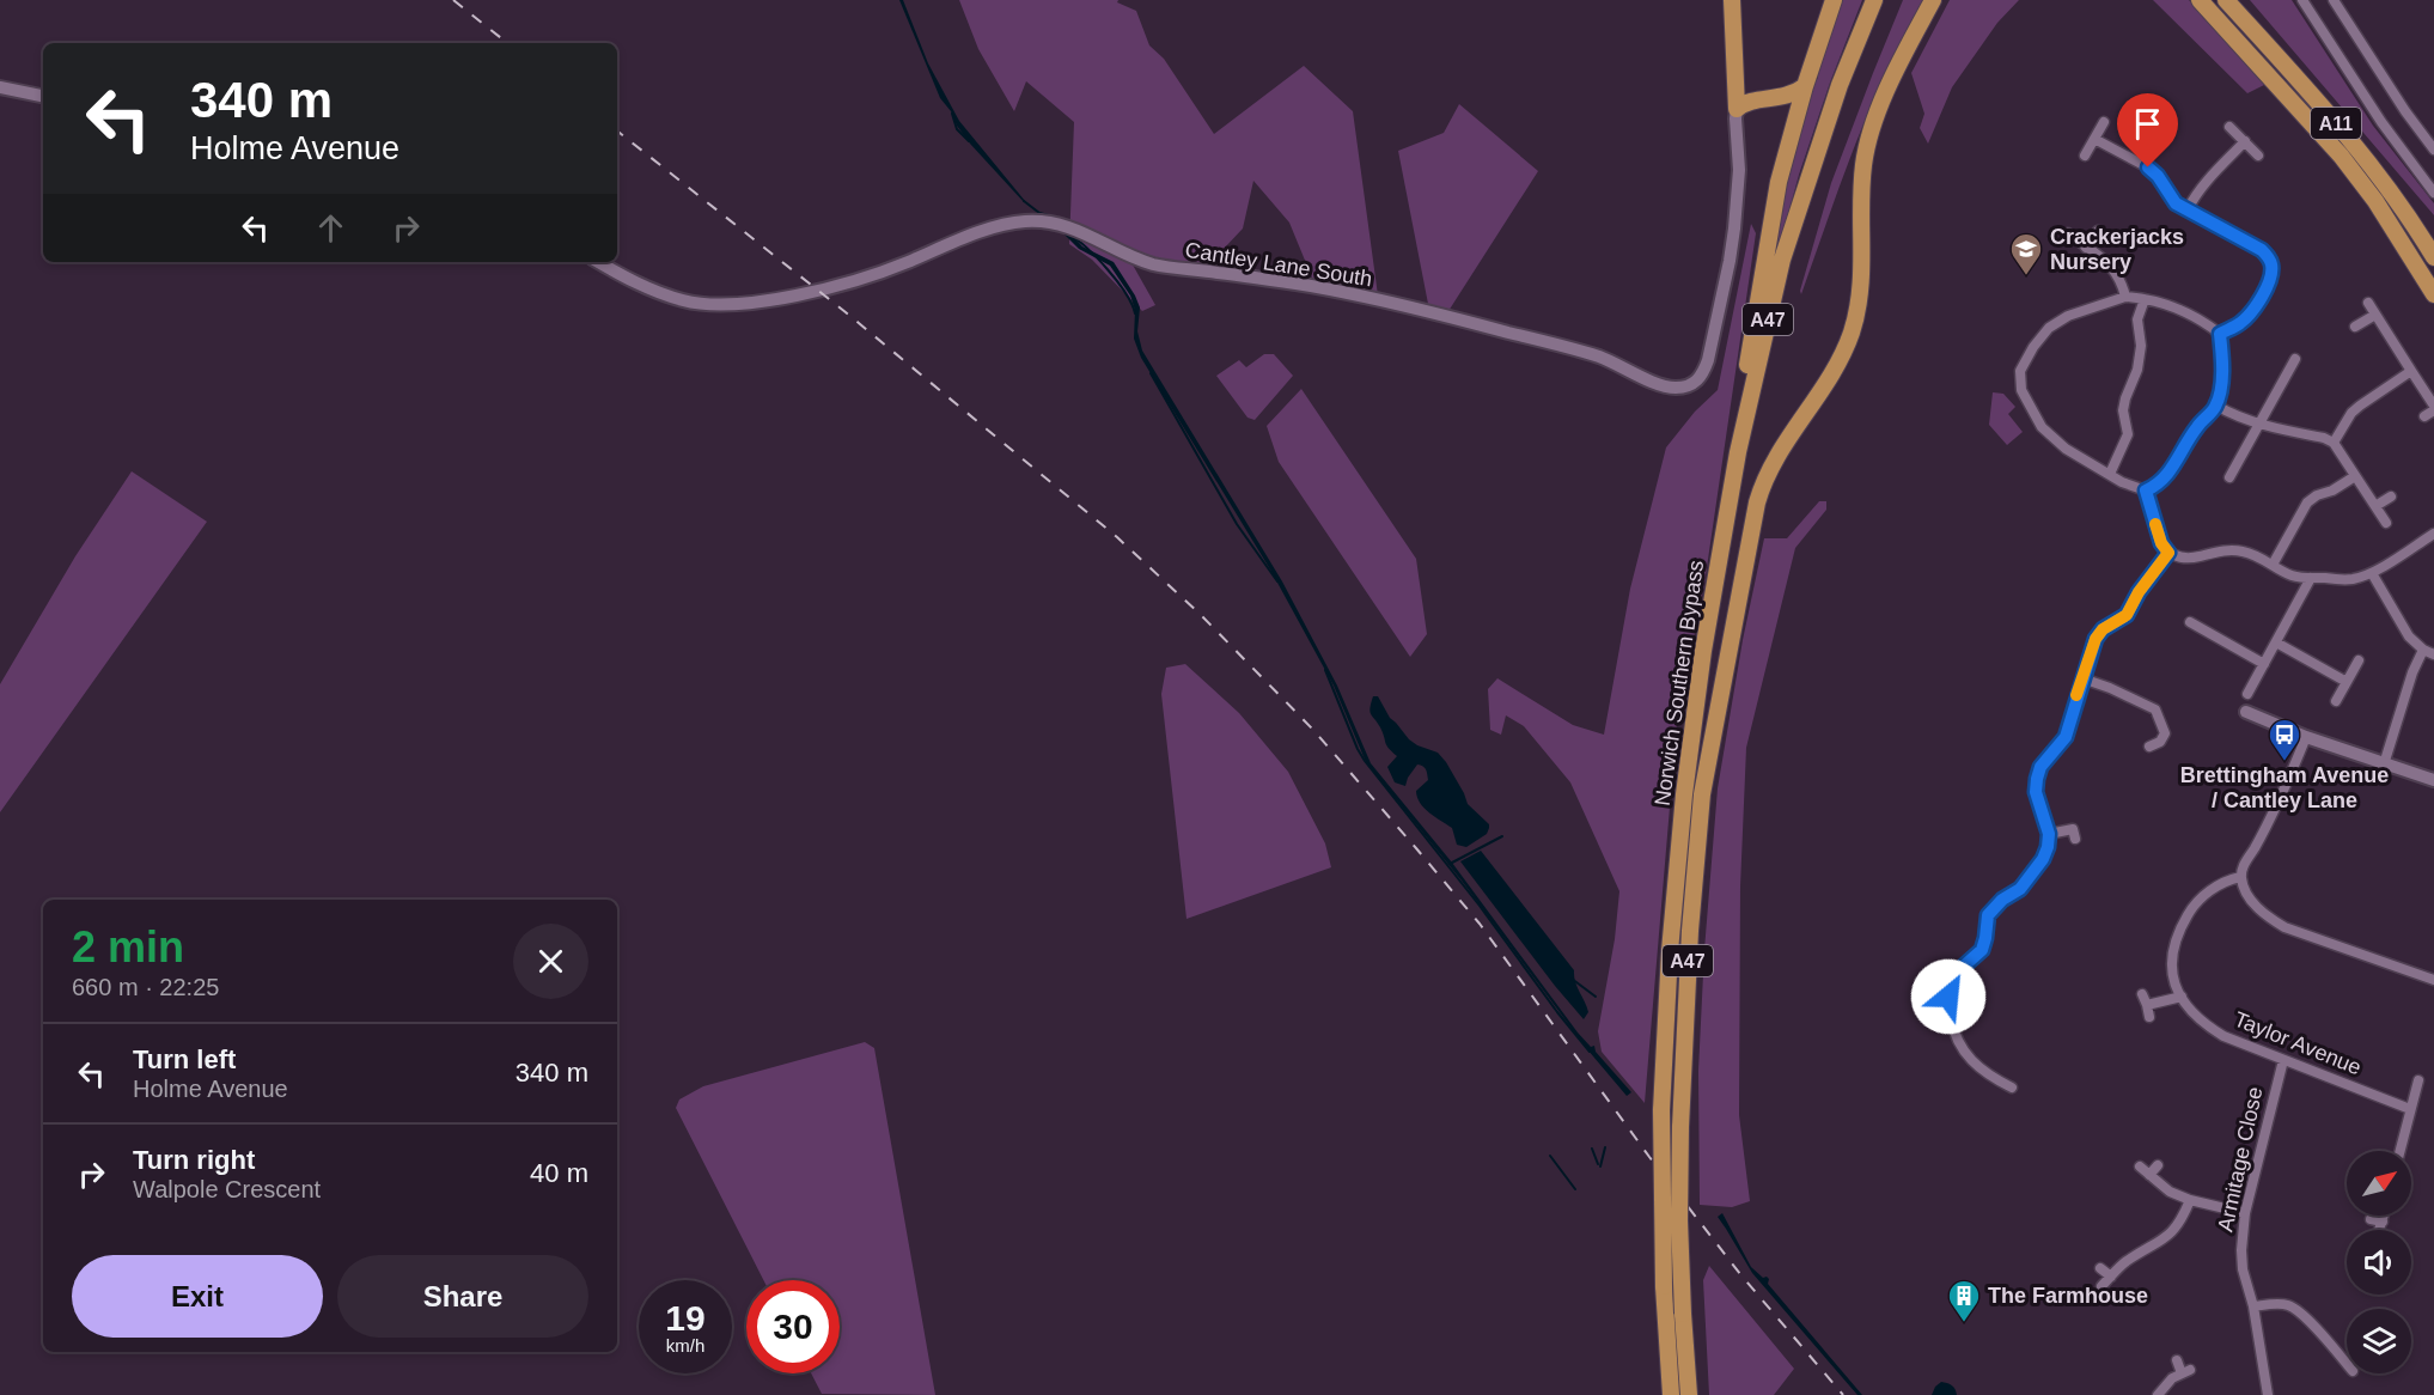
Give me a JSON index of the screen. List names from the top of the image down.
{
  "streets": {
    "highway": ["A11", "A47", "Norwich Southern Bypass"],
    "street": ["Cantley Lane South", "Taylor Avenue", "Armitage Close"]
  },
  "crossings": [
    ["A47", "Norwich Southern Bypass"],
    ["Taylor Avenue", "Armitage Close"]
  ],
  "places": {
    "school or university": ["Crackerjacks Nursery"],
    "bus stop": ["Brettingham Avenue / Cantley Lane"],
    "building": ["The Farmhouse"]
  },
  "north": "top right",
  "page": {
    "turn": ["340 m", "Holme Avenue"],
    "heading": ["2 min", "660 m · 22:25"],
    "list": [
      {
        "name": "Turn left",
        "note": "Holme Avenue",
        "value": "340 m"
      },
      {
        "name": "Turn right",
        "note": "Walpole Crescent",
        "value": "40 m"
      }
    ],
    "buttons": ["Exit", "Share"],
    "speed": "19 km/h",
    "limit": "30"
  }
}
